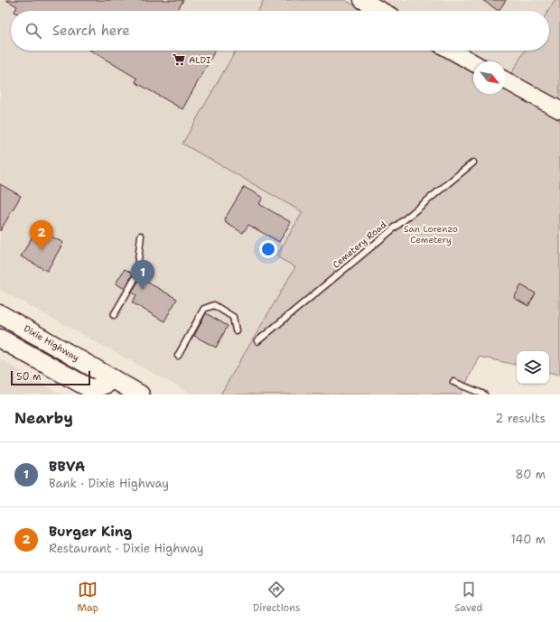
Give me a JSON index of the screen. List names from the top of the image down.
{
  "streets": {
    "main road": ["Dixie Highway"],
    "lane": ["Cemetery Road"]
  },
  "parks": ["San Lorenzo Cemetery"],
  "places": {
    "supermarket": ["ALDI"]
  },
  "scale_bar": "50 m",
  "north": "bottom right",
  "page": {
    "search": "Search here",
    "pins": ["2", "1"],
    "scale": "50 m",
    "heading": ["Nearby", "2 results"],
    "list": [
      {
        "mark": "1",
        "name": "BBVA",
        "note": "Bank · Dixie Highway",
        "value": "80 m"
      },
      {
        "mark": "2",
        "name": "Burger King",
        "note": "Restaurant · Dixie Highway",
        "value": "140 m"
      }
    ],
    "nav": ["Map", "Directions", "Saved"]
  }
}
